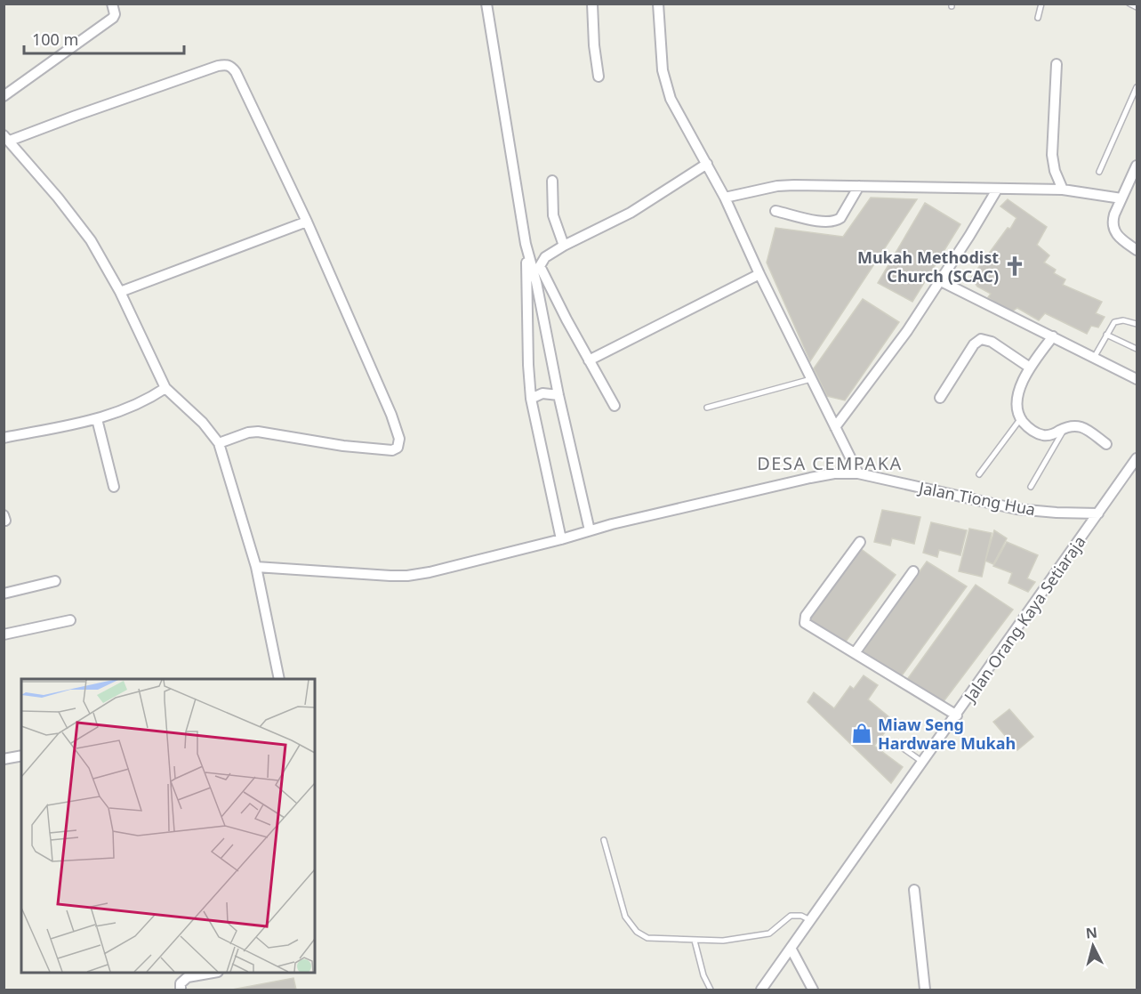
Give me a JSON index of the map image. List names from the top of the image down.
{
  "streets": {
    "street": ["Jalan Tiong Hua", "Jalan Orang Kaya Setiaraja"]
  },
  "crossings": [
    ["Jalan Tiong Hua", "Jalan Orang Kaya Setiaraja"]
  ],
  "districts": ["DESA CEMPAKA"],
  "places": {
    "church": ["Mukah Methodist Church (SCAC)"],
    "shop": ["Miaw Seng Hardware Mukah"]
  },
  "scale_bar": "100 m",
  "north": "top"
}
